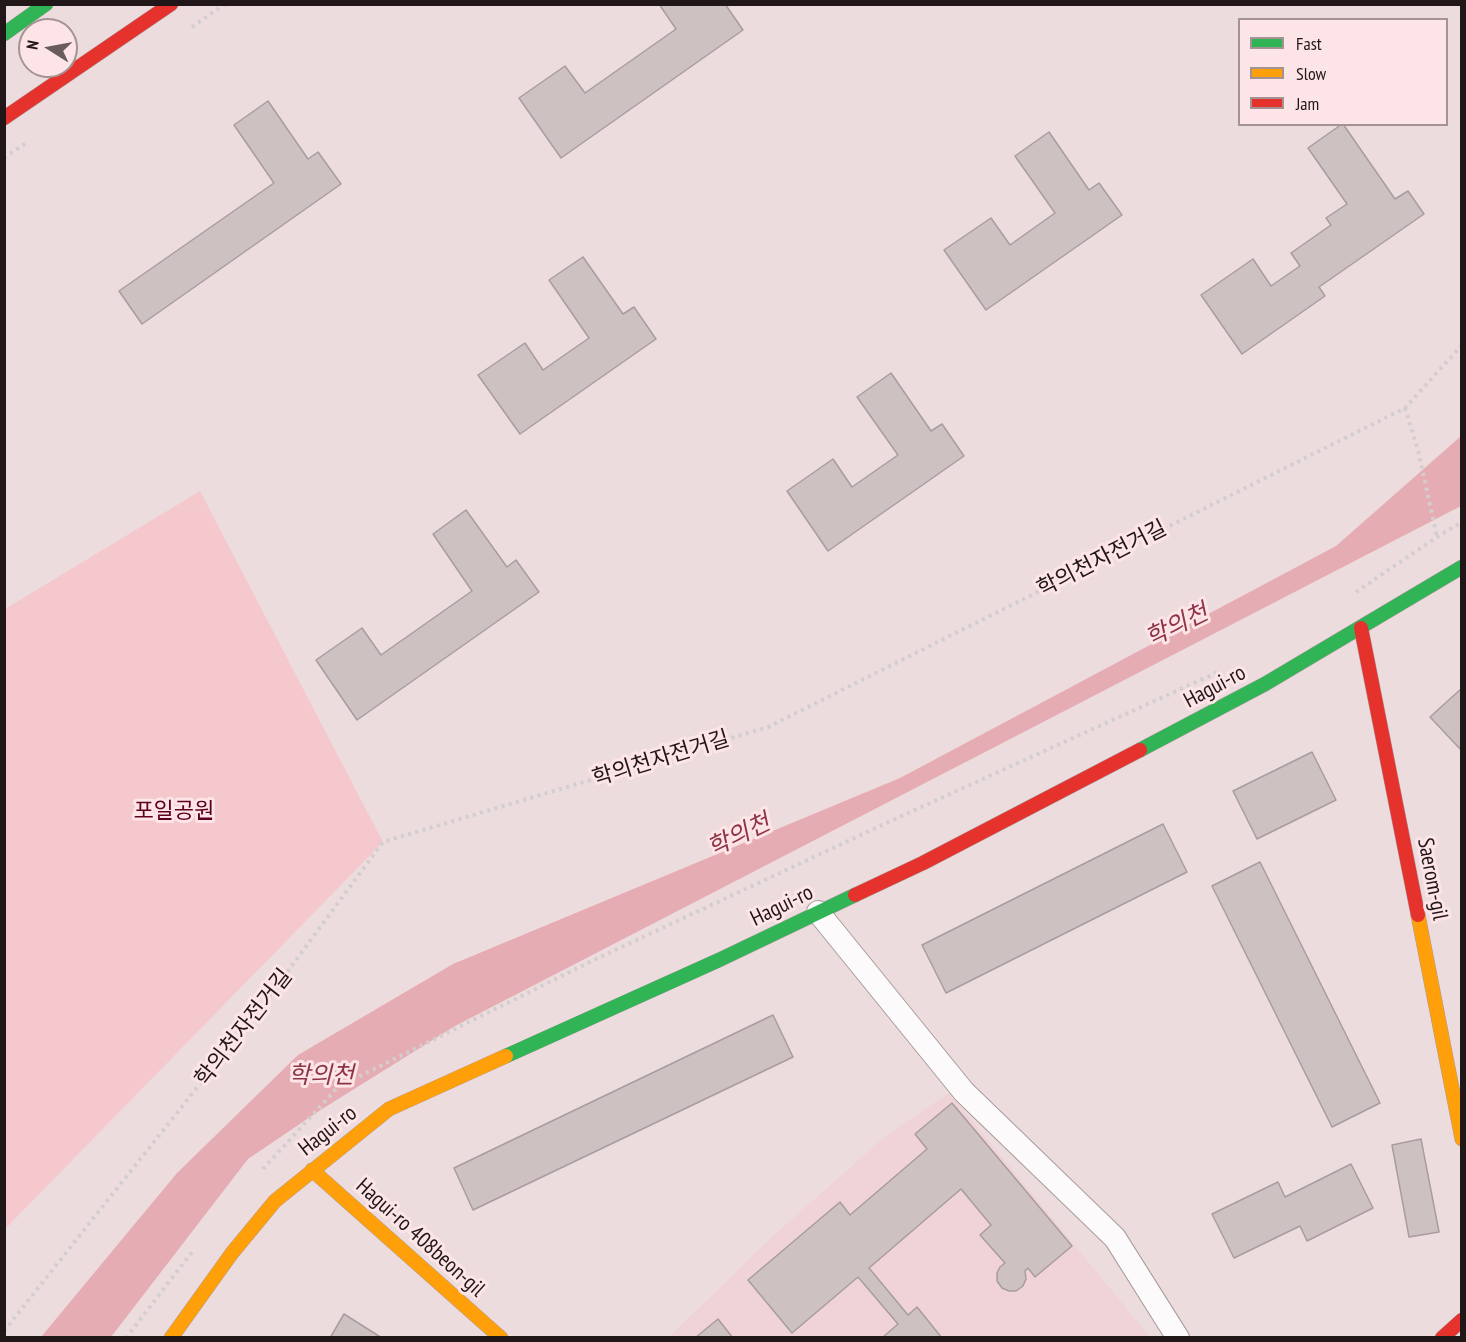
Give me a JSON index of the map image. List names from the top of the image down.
{
  "streets": {
    "street": ["Hagui-ro", "Saerom-gil", "Hagui-ro 408beon-gil"],
    "path": ["학의천자전거길"]
  },
  "crossings": [
    ["Hagui-ro", "Saerom-gil"],
    ["Hagui-ro", "Hagui-ro 408beon-gil"]
  ],
  "water": ["학의천"],
  "parks": ["포일공원"],
  "legend": ["Fast", "Slow", "Jam"],
  "north": "left"
}
